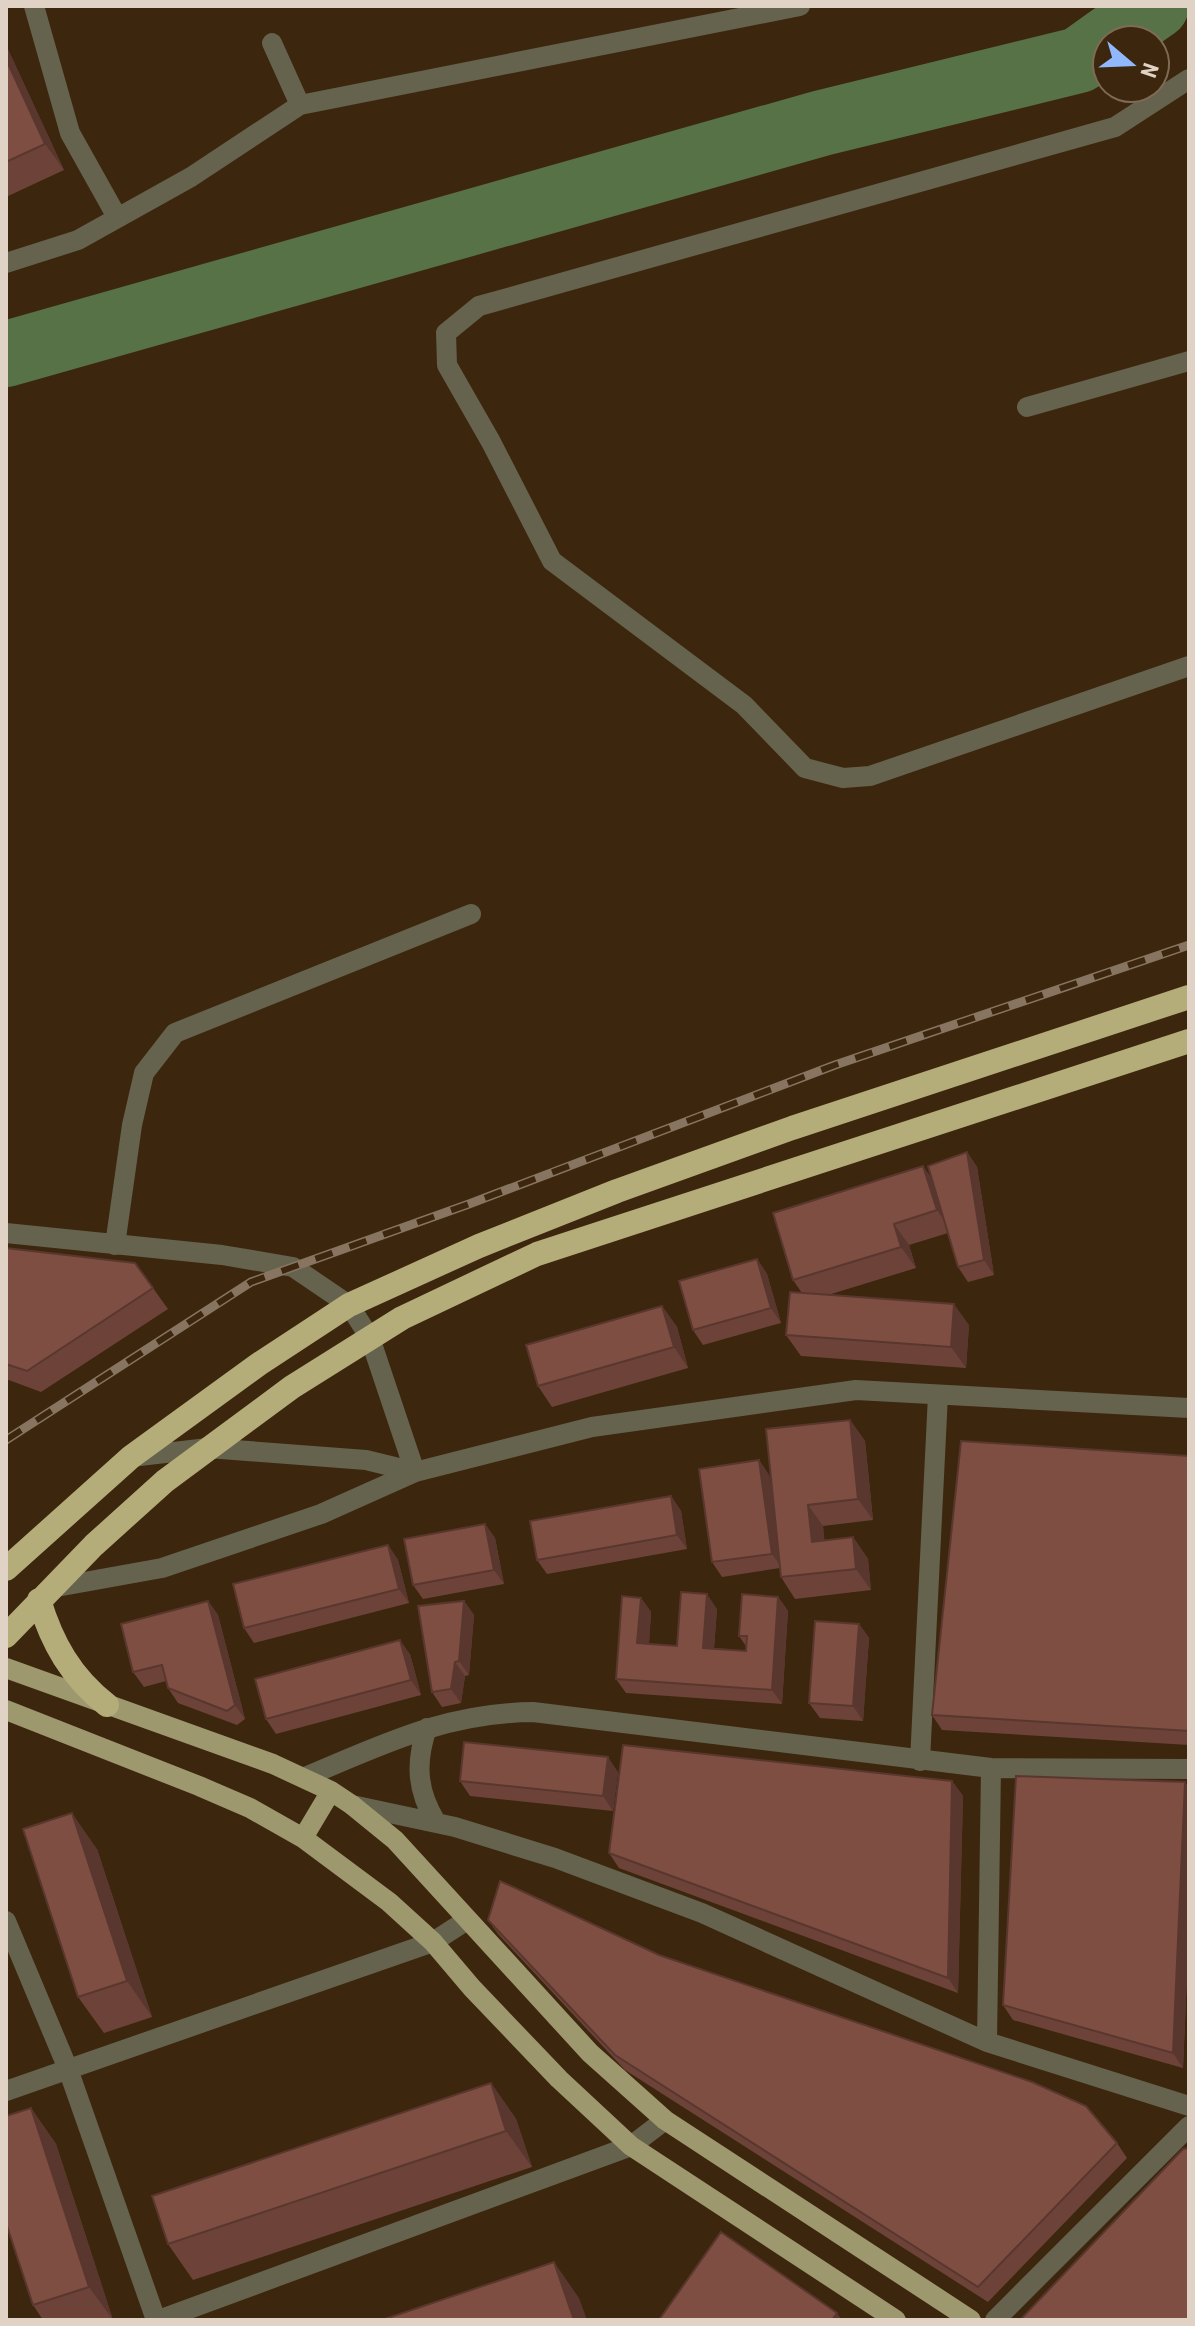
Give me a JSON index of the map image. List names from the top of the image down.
{
  "north": "right"
}
